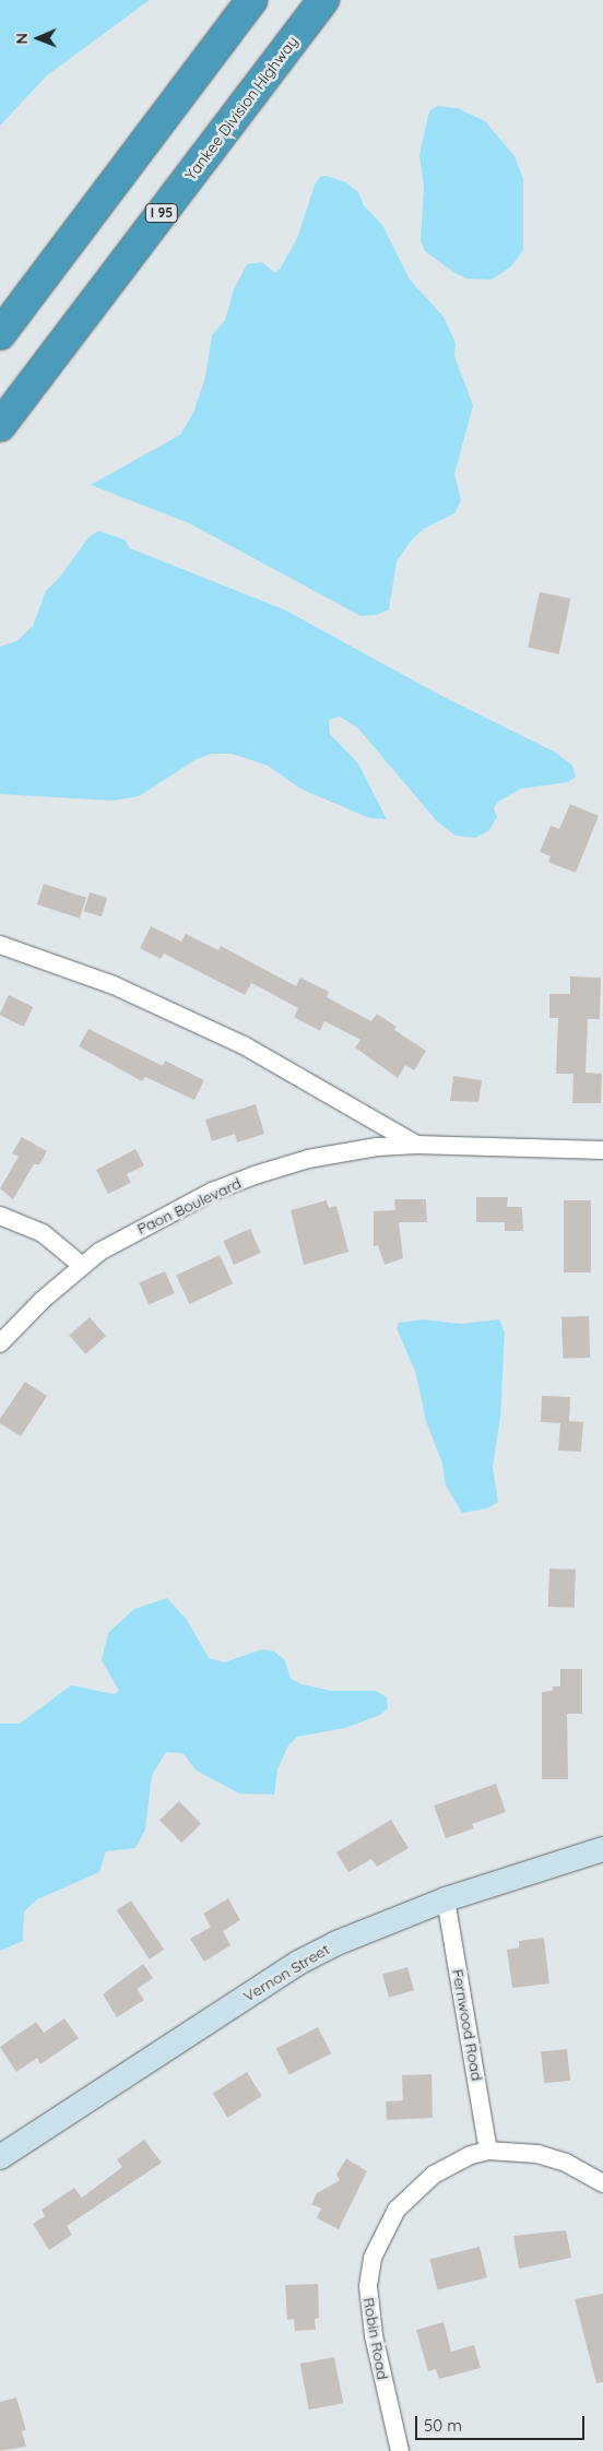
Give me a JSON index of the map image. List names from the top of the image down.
{
  "streets": {
    "highway": ["Yankee Division Highway", "I 95"],
    "main road": ["Vernon Street"],
    "street": ["Paon Boulevard", "Fernwood Road", "Robin Road"]
  },
  "crossings": [
    ["Vernon Street", "Fernwood Road"],
    ["Fernwood Road", "Robin Road"]
  ],
  "scale_bar": "50 m",
  "north": "left"
}
